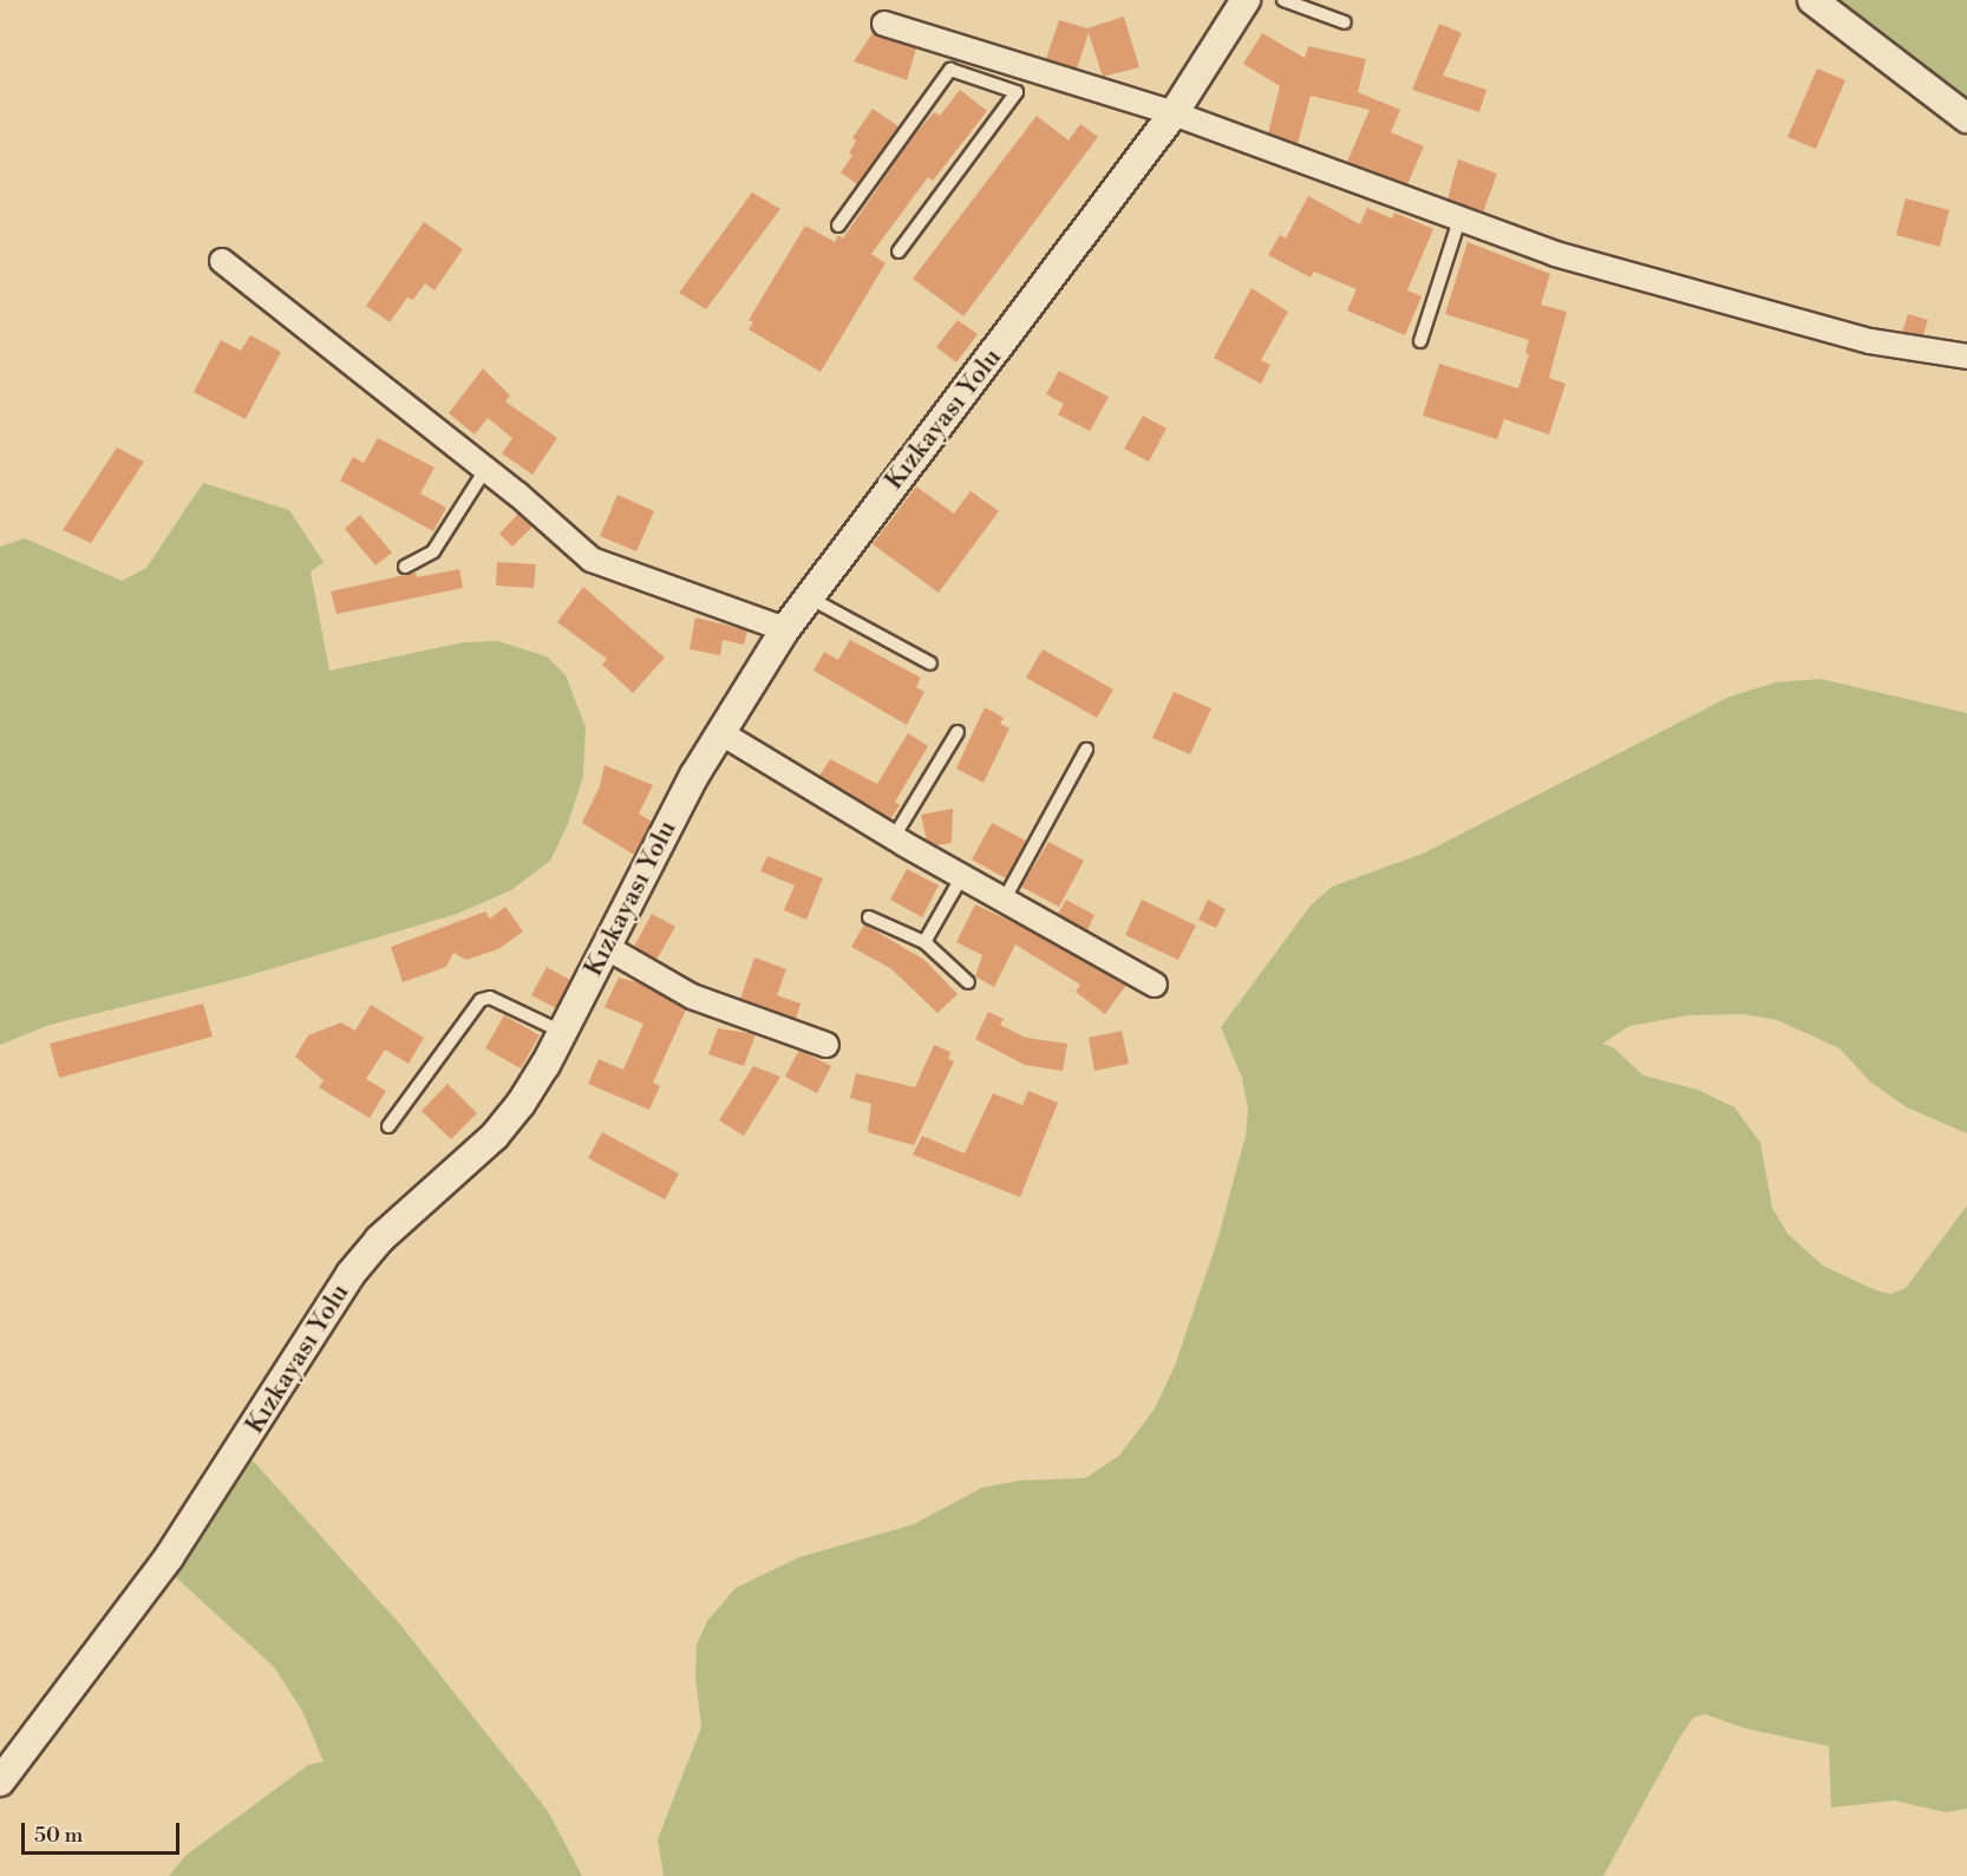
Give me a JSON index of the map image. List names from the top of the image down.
{
  "streets": {
    "street": ["Kızkayası Yolu"]
  },
  "scale_bar": "50 m"
}
